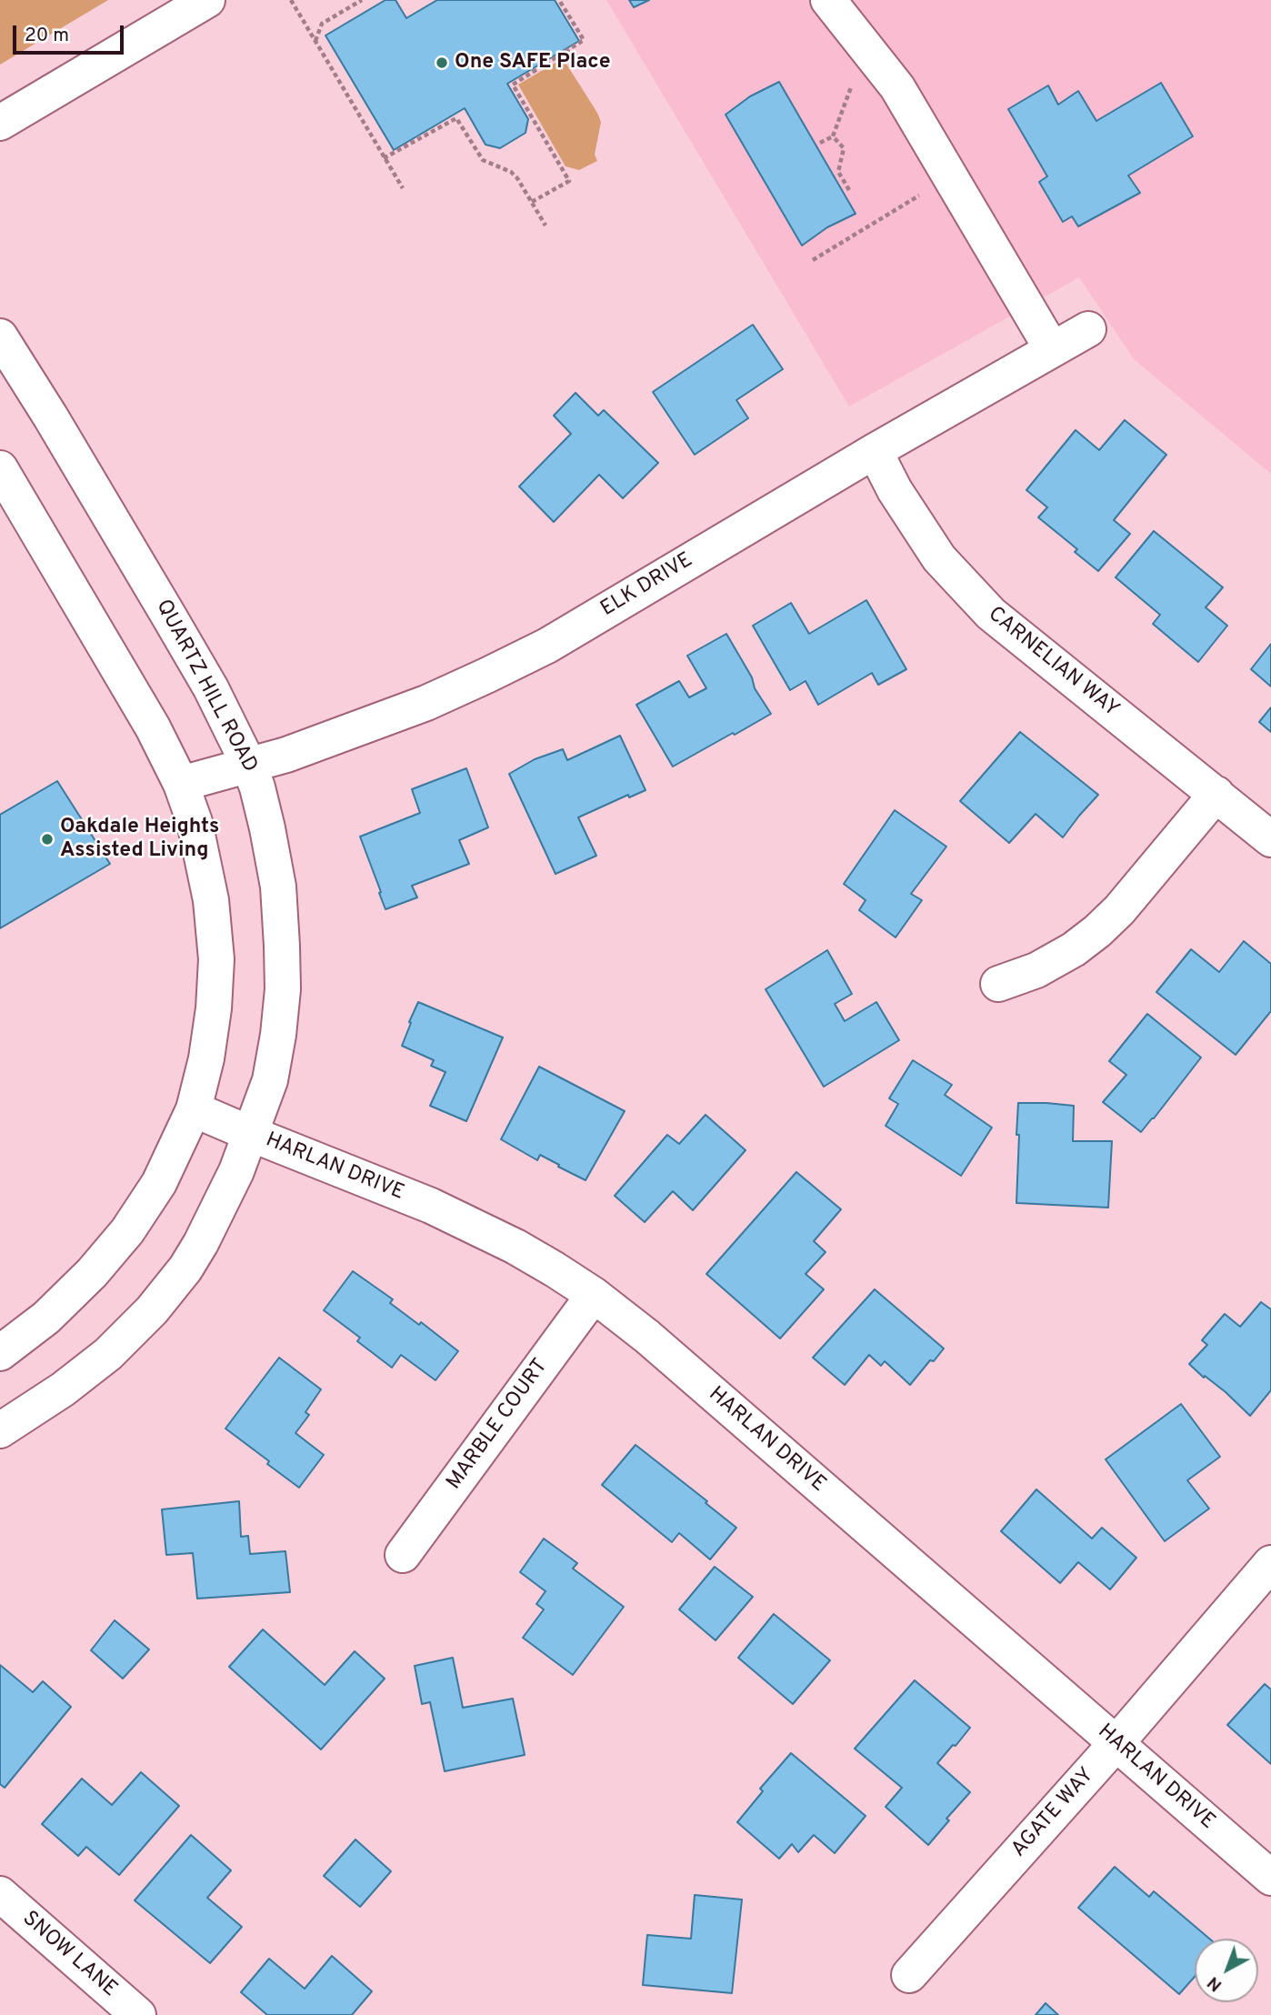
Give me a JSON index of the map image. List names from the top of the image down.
{
  "streets": {
    "street": [
      "ELK DRIVE",
      "CARNELIAN WAY",
      "QUARTZ HILL ROAD",
      "HARLAN DRIVE",
      "MARBLE COURT",
      "AGATE WAY",
      "SNOW LANE"
    ]
  },
  "crossings": [
    ["ELK DRIVE", "CARNELIAN WAY"],
    ["ELK DRIVE", "QUARTZ HILL ROAD"],
    ["QUARTZ HILL ROAD", "HARLAN DRIVE"],
    ["HARLAN DRIVE", "MARBLE COURT"],
    ["HARLAN DRIVE", "AGATE WAY"]
  ],
  "places": ["One SAFE Place", "Oakdale Heights Assisted Living"],
  "scale_bar": "20 m",
  "north": "bottom left"
}
